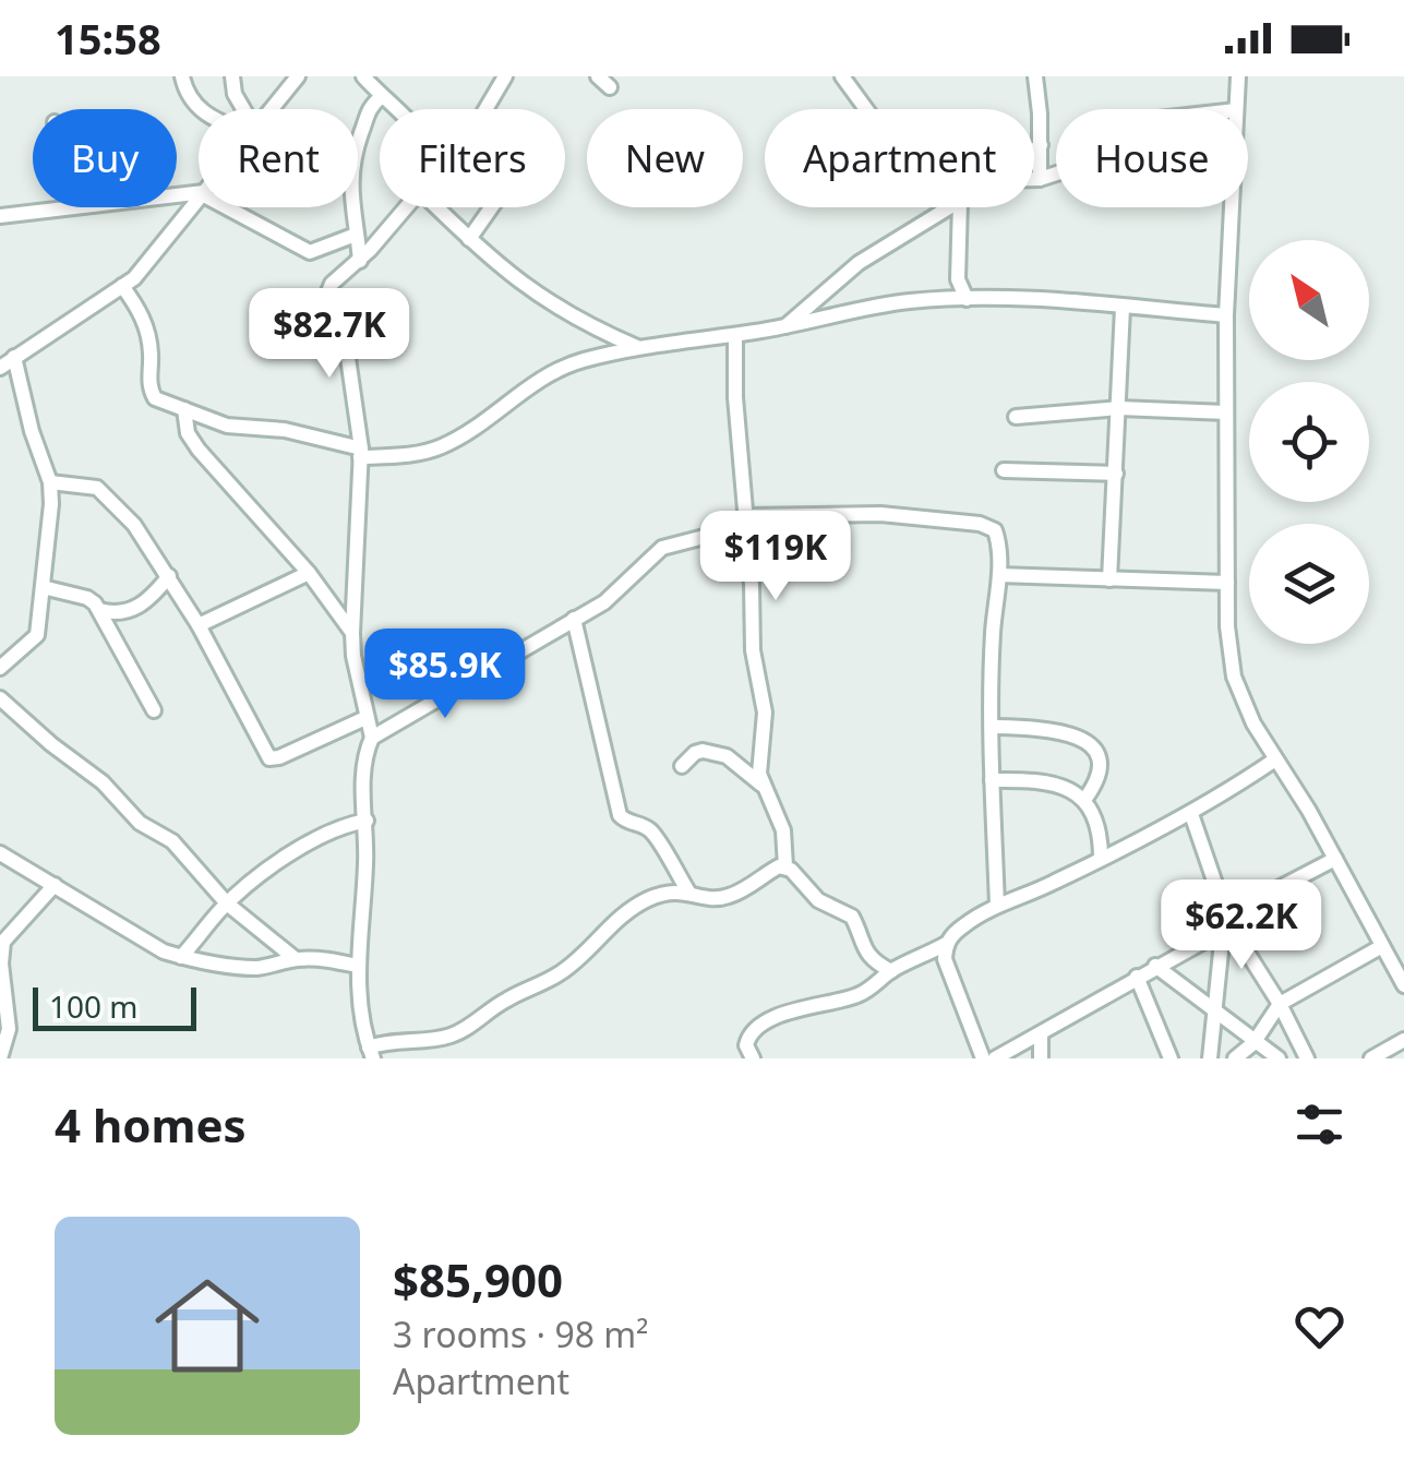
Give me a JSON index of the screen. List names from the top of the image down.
{
  "scale_bar": "100 m",
  "north": "top left",
  "page": {
    "status": "15:58",
    "chip": [
      "Buy",
      "Rent",
      "Filters",
      "New",
      "Apartment",
      "House"
    ],
    "price": [
      "$82.7K",
      "$119K",
      "$85.9K",
      "$62.2K"
    ],
    "scale": "100 m",
    "heading": "4 homes",
    "list": [
      {
        "name": "$85,900",
        "note": "3 rooms · 98 m² · Apartment"
      }
    ]
  }
}
